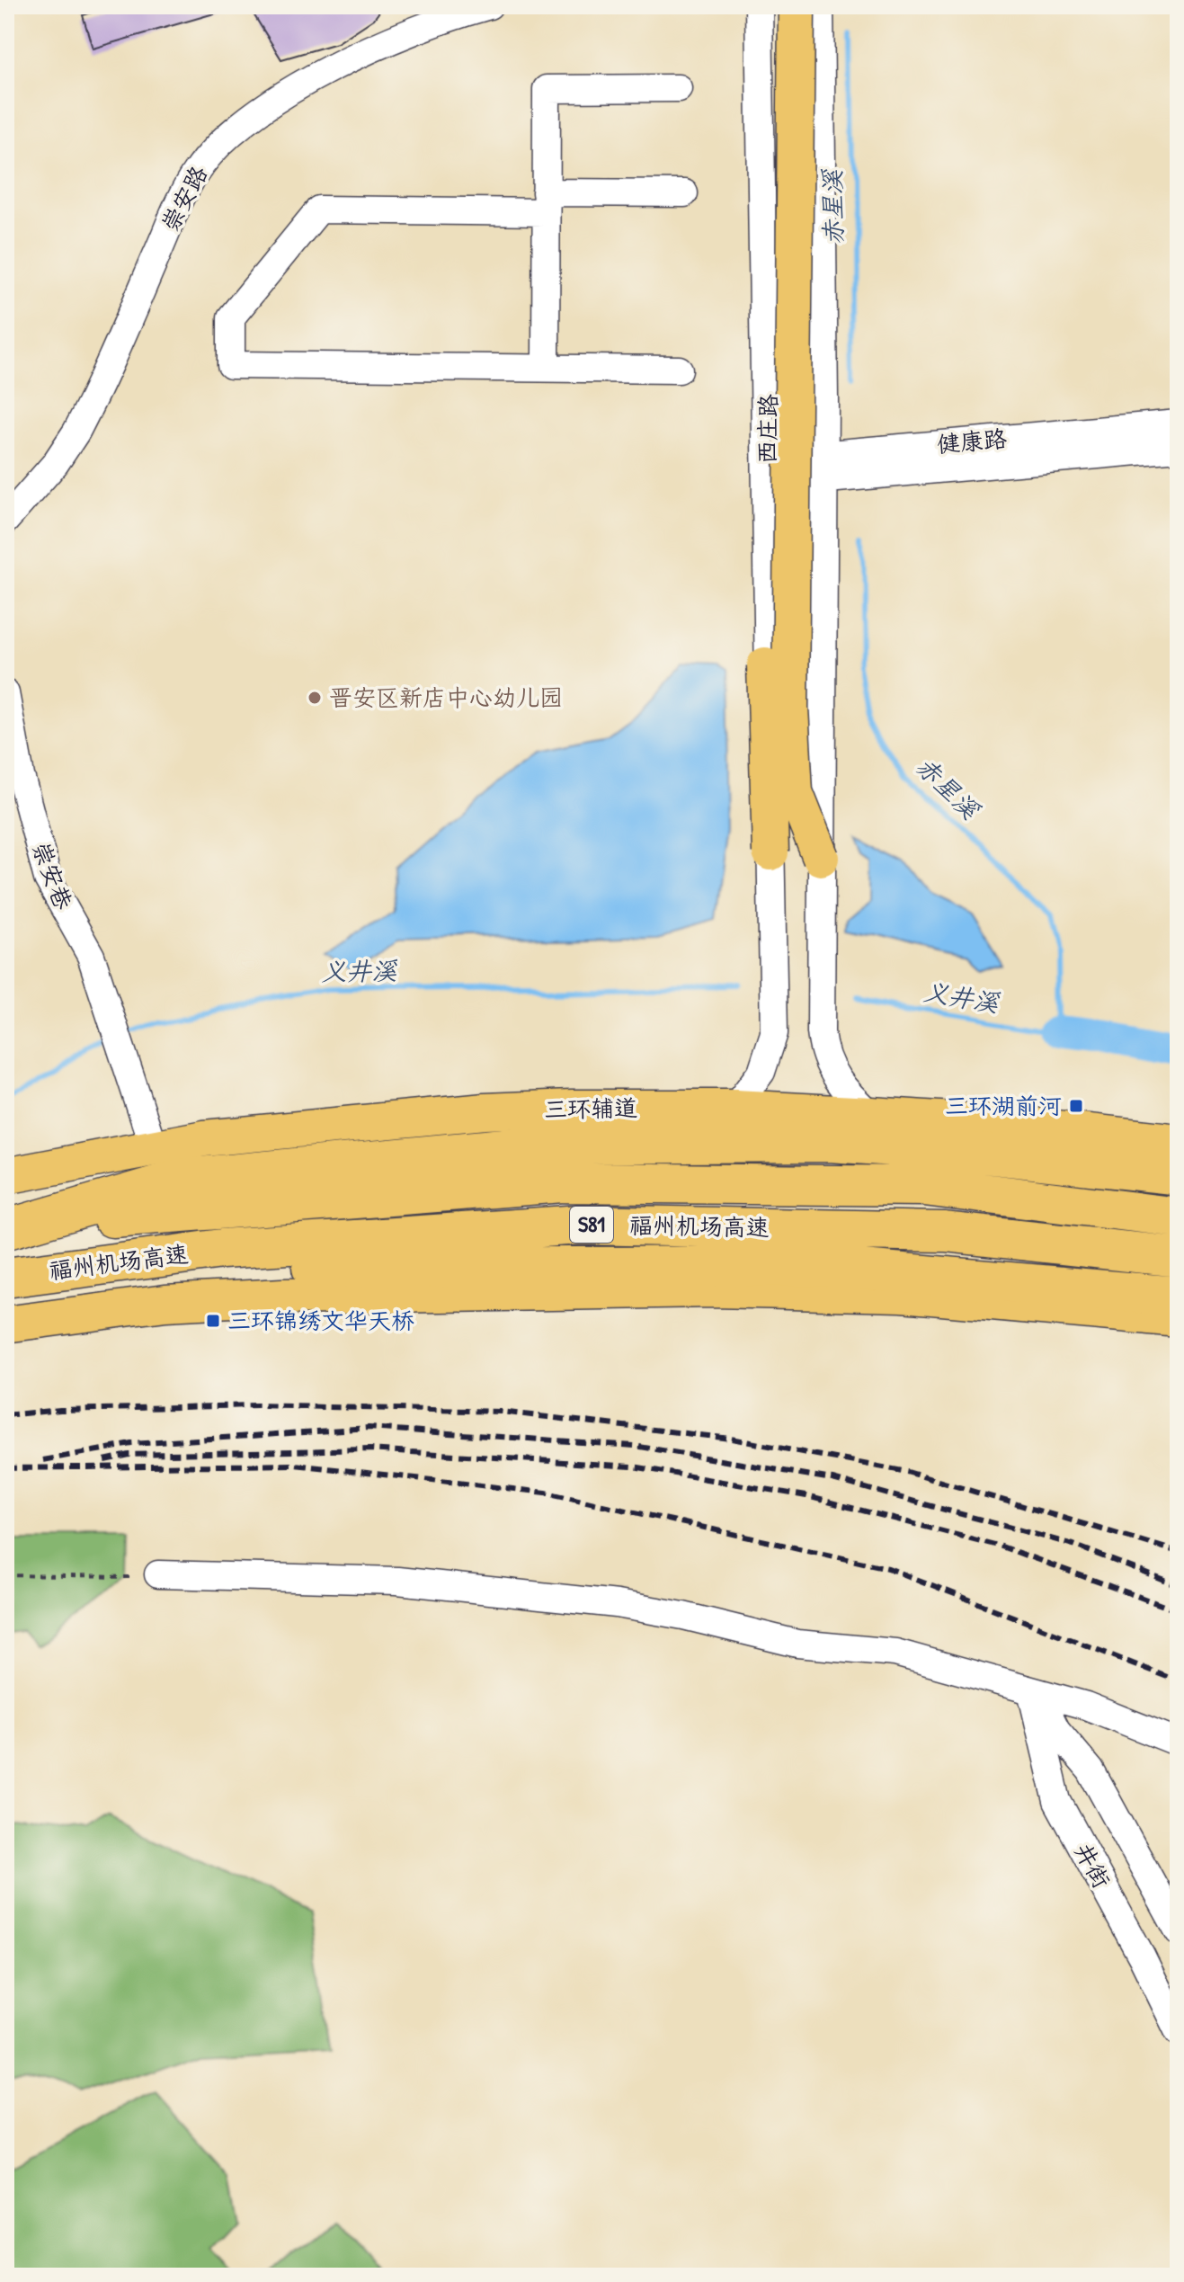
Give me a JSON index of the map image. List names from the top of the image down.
{
  "streets": {
    "highway": ["S81", "福州机场高速"],
    "main road": ["西庄路", "三环辅道"],
    "street": [
      "崇安路",
      "健康路",
      "崇安巷",
      "井街"
    ]
  },
  "crossings": [
    ["崇安巷", "三环辅道"]
  ],
  "water": ["赤星溪", "义井溪"],
  "places": {
    "other": ["晋安区新店中心幼儿园"],
    "transit": ["三环湖前河", "三环锦绣文华天桥"]
  }
}
